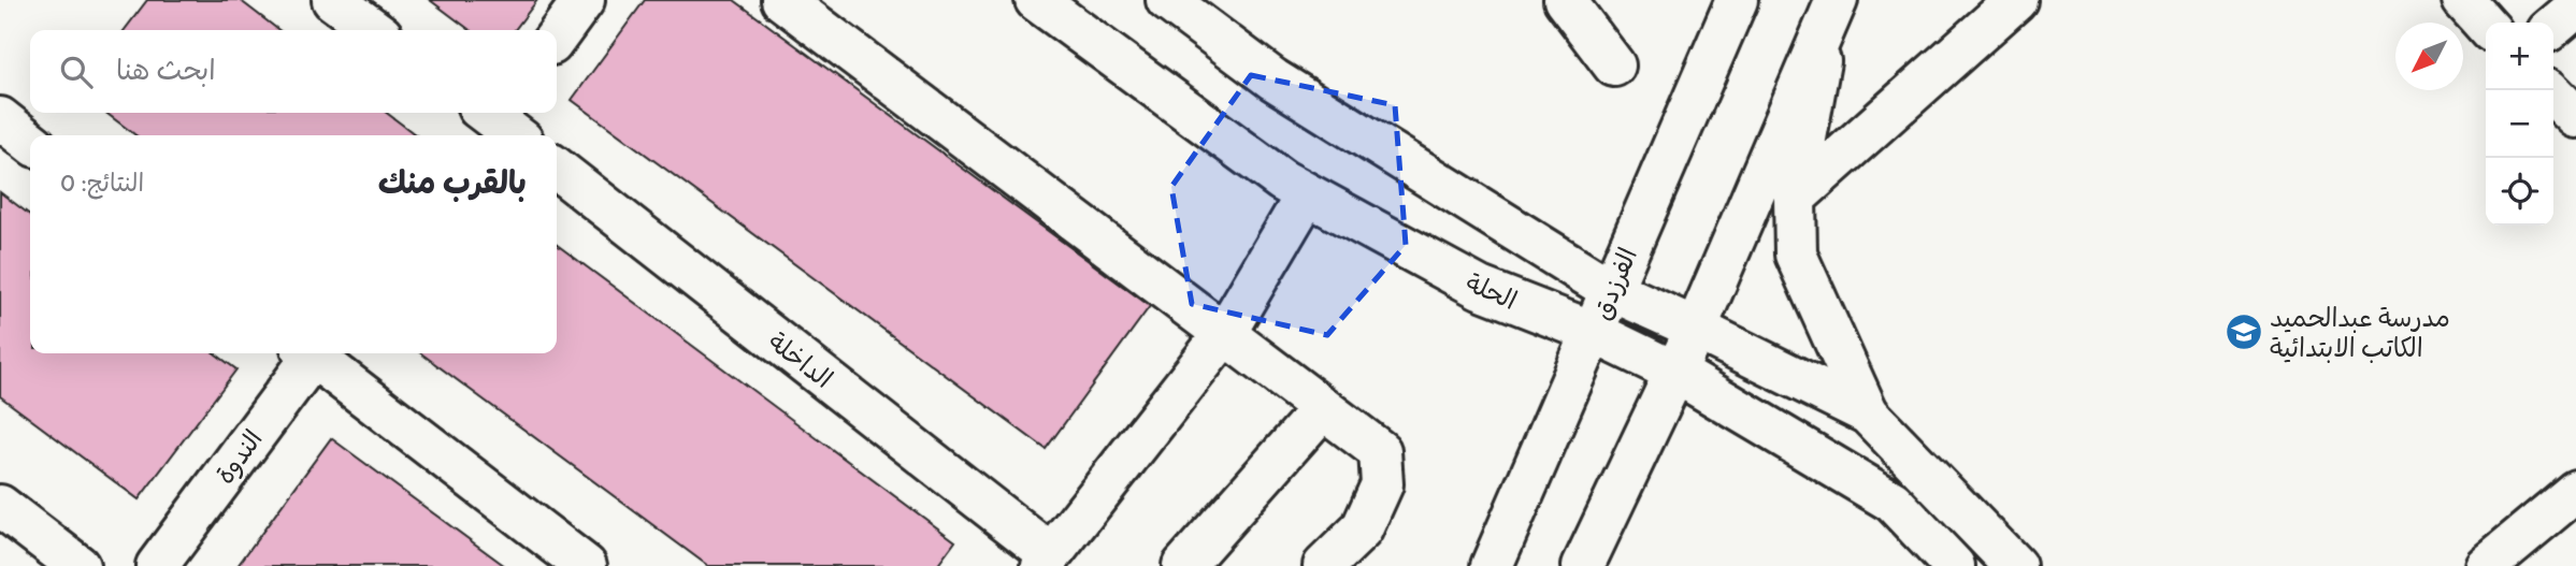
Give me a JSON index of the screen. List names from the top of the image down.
{
  "streets": {
    "street": [
      "الفرزدق",
      "الحلة",
      "الداخلة",
      "الندوة"
    ]
  },
  "crossings": [
    ["الفرزدق", "الحلة"]
  ],
  "places": {
    "school or university": ["مدرسة عبدالحميد الكاتب الابتدائية"]
  },
  "north": "bottom left",
  "page": {
    "map_buttons": ["+", "−"],
    "search": "ابحث هنا",
    "heading": ["بالقرب منك", "النتائج: 0"]
  }
}
